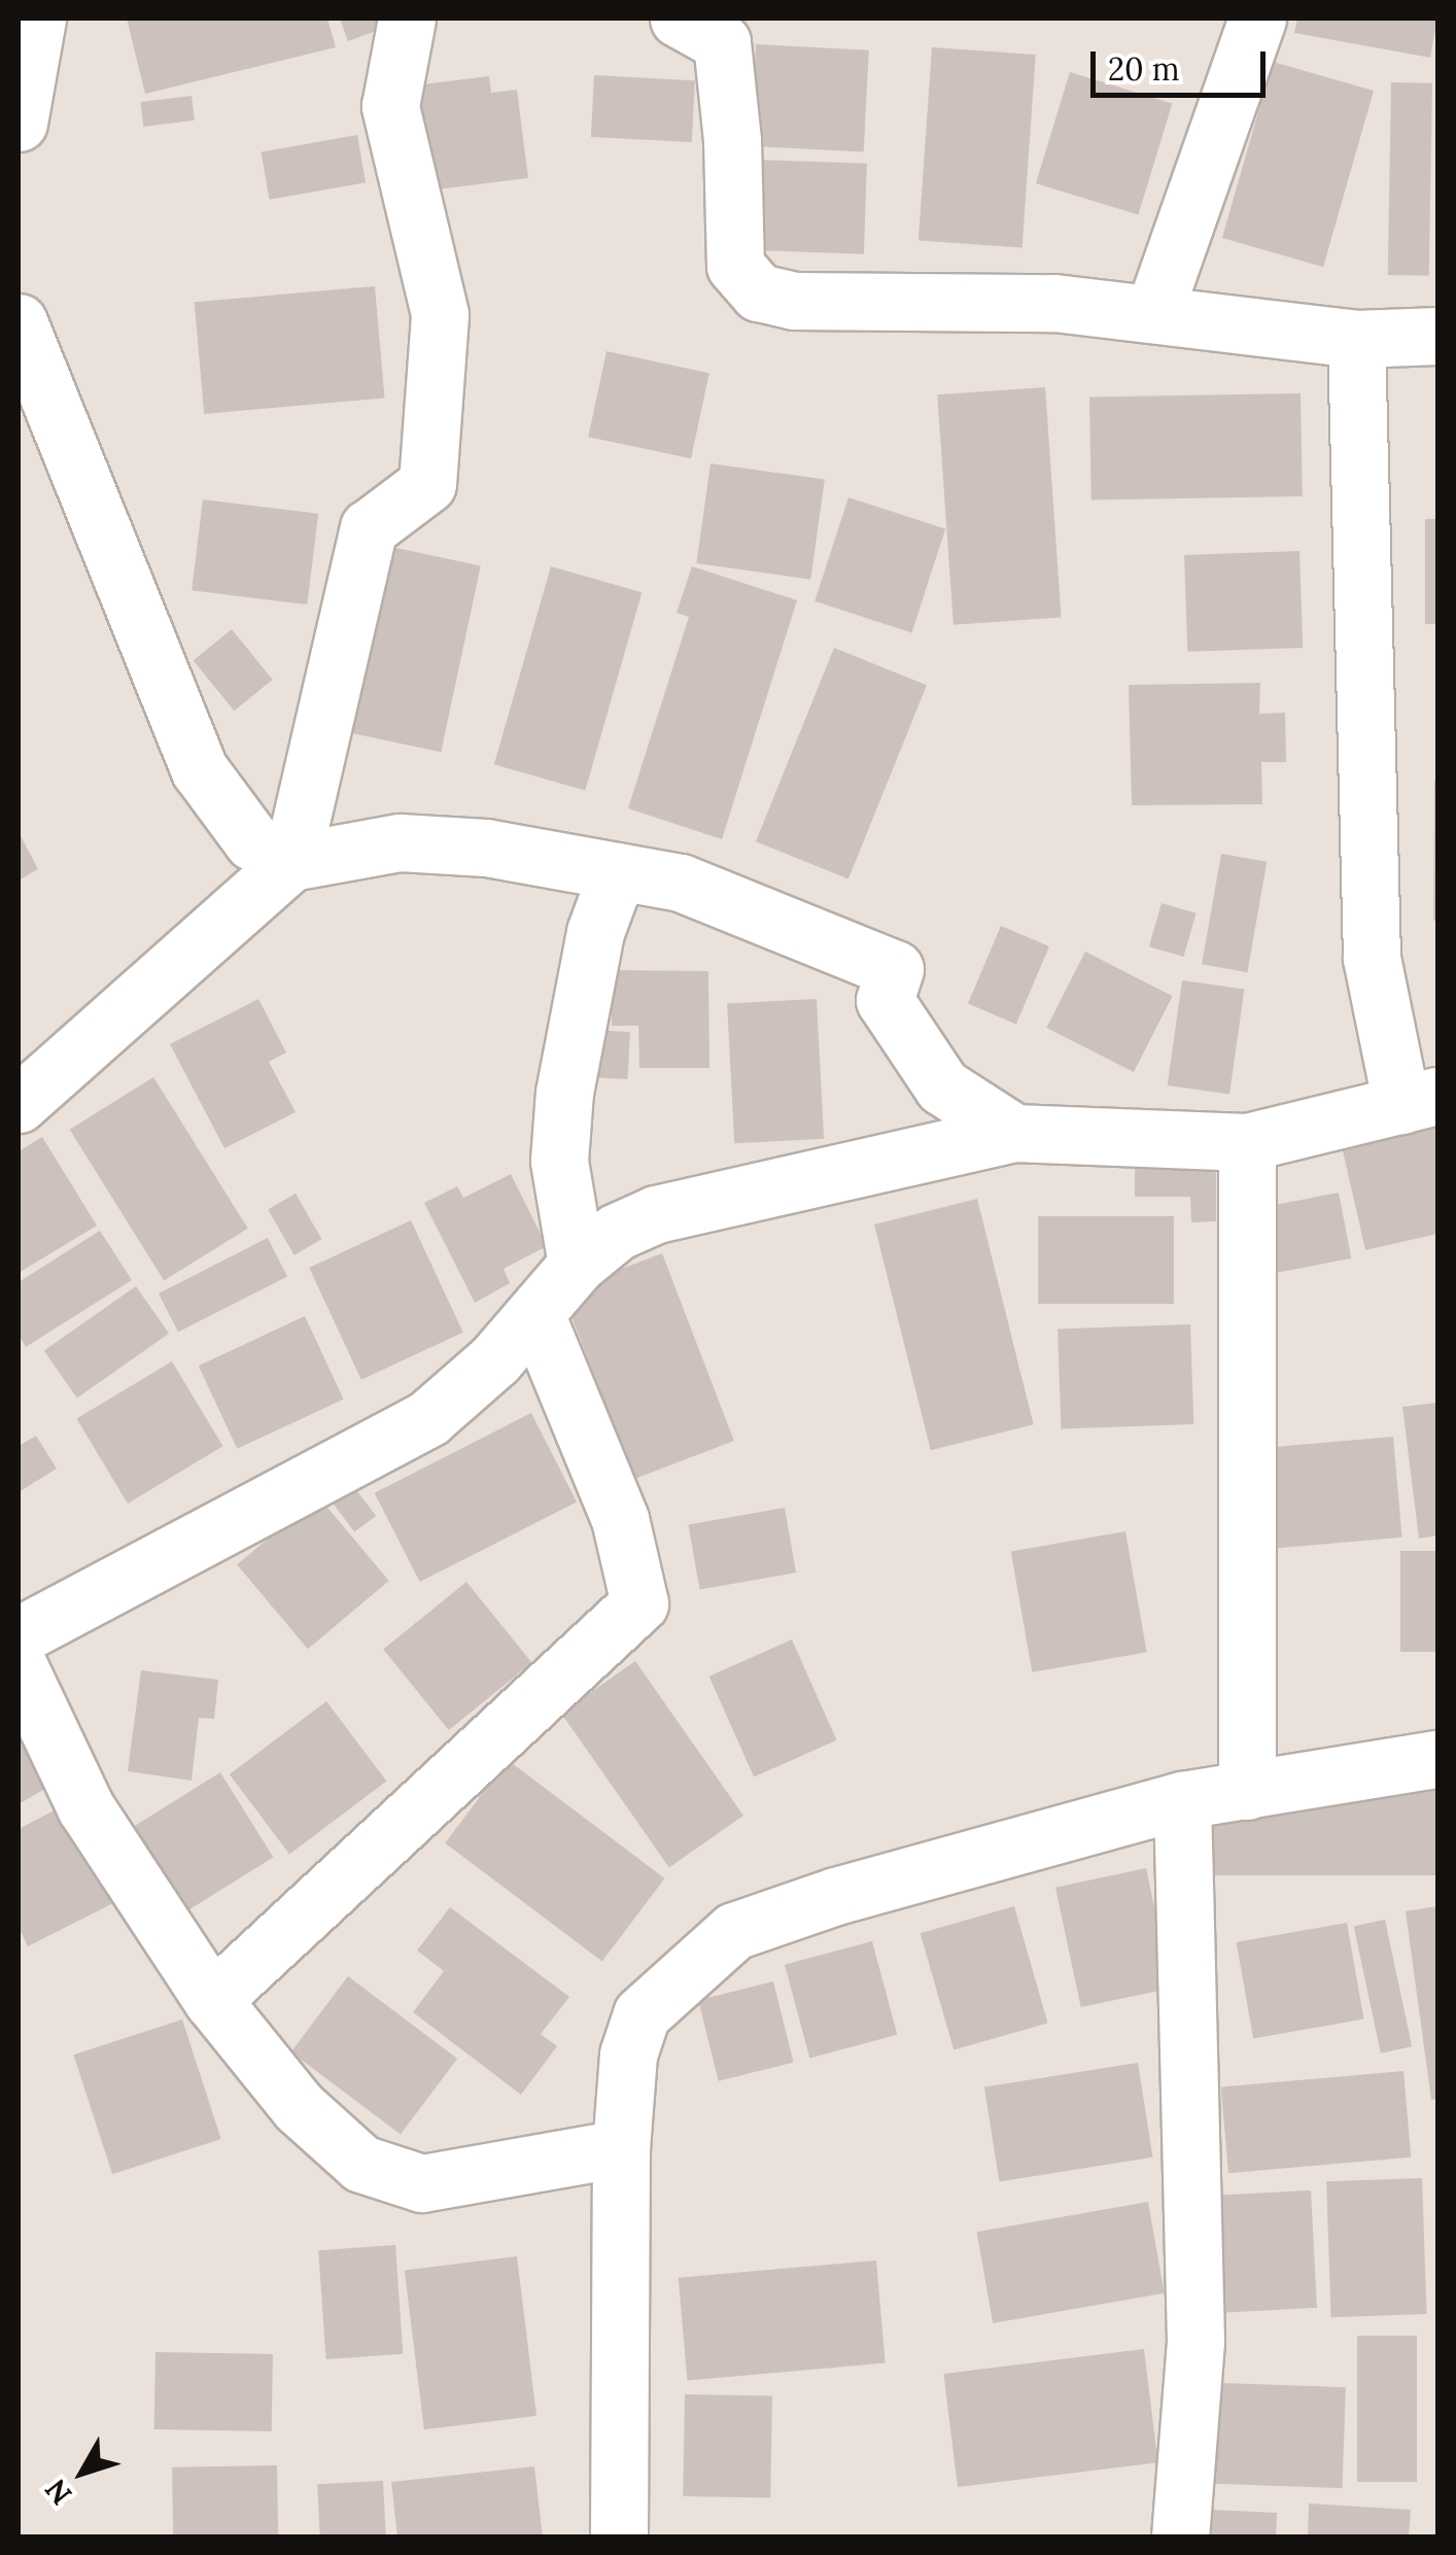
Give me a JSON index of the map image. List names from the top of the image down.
{
  "scale_bar": "20 m",
  "north": "bottom left"
}
